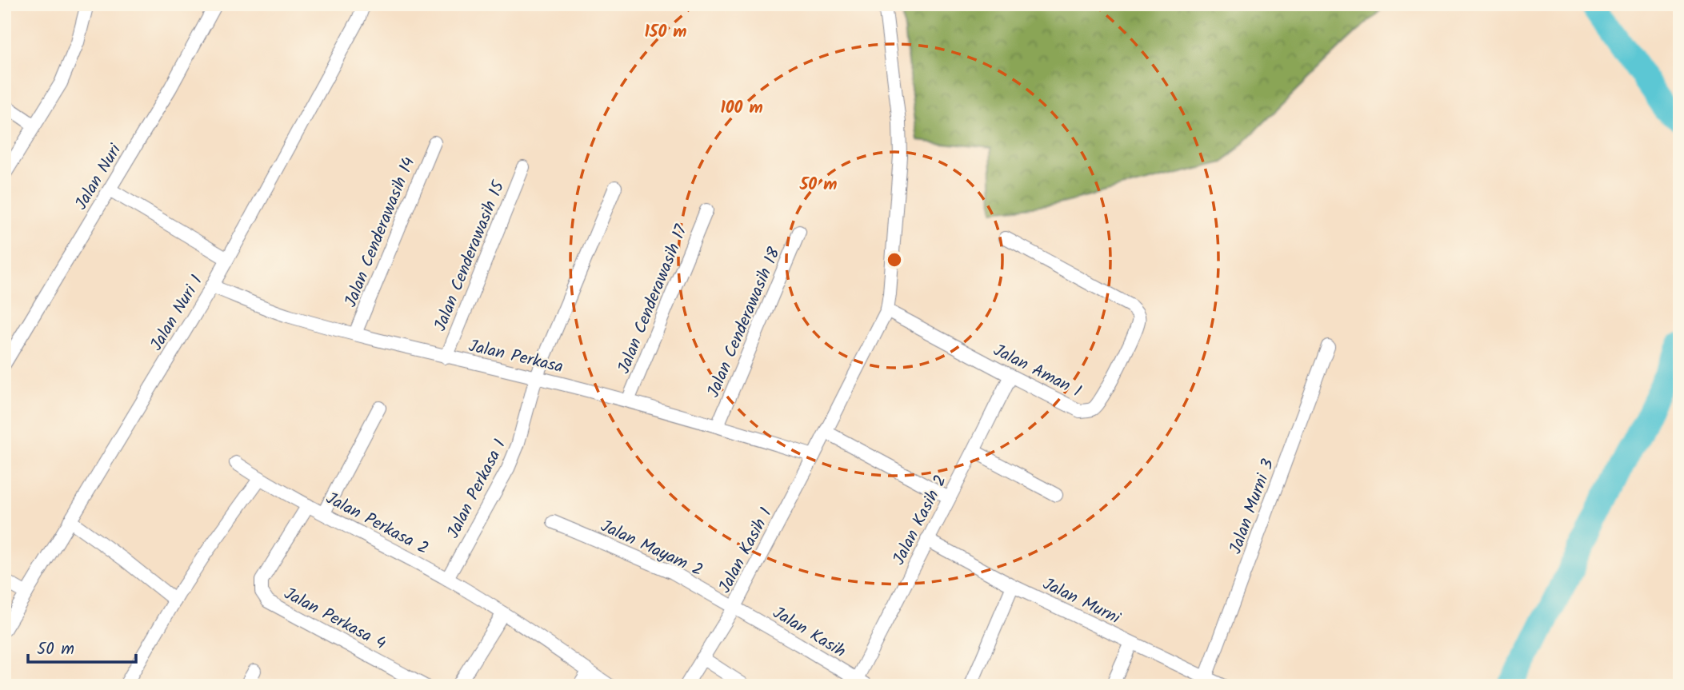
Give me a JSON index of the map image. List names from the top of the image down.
{
  "streets": {
    "street": [
      "Jalan Nuri",
      "Jalan Cenderawasih 14",
      "Jalan Cenderawasih 15",
      "Jalan Cenderawasih 17",
      "Jalan Nuri 1",
      "Jalan Cenderawasih 18",
      "Jalan Perkasa",
      "Jalan Aman 1",
      "Jalan Perkasa 1",
      "Jalan Murni 3",
      "Jalan Kasih 2",
      "Jalan Perkasa 2",
      "Jalan Mayam 2",
      "Jalan Kasih 1",
      "Jalan Murni",
      "Jalan Perkasa 4",
      "Jalan Kasih"
    ]
  },
  "crossings": [
    ["Jalan Cenderawasih 14", "Jalan Perkasa"],
    ["Jalan Cenderawasih 15", "Jalan Perkasa"],
    ["Jalan Cenderawasih 17", "Jalan Perkasa"],
    ["Jalan Nuri 1", "Jalan Perkasa"],
    ["Jalan Cenderawasih 18", "Jalan Perkasa"],
    ["Jalan Perkasa", "Jalan Perkasa 1"],
    ["Jalan Perkasa", "Jalan Kasih 1"],
    ["Jalan Aman 1", "Jalan Kasih 2"],
    ["Jalan Aman 1", "Jalan Kasih 1"],
    ["Jalan Perkasa 1", "Jalan Perkasa 2"],
    ["Jalan Murni 3", "Jalan Murni"],
    ["Jalan Kasih 2", "Jalan Murni"],
    ["Jalan Kasih 2", "Jalan Kasih"],
    ["Jalan Perkasa 2", "Jalan Perkasa 4"],
    ["Jalan Mayam 2", "Jalan Kasih 1"],
    ["Jalan Mayam 2", "Jalan Kasih"],
    ["Jalan Kasih 1", "Jalan Kasih"]
  ],
  "scale_bar": "50 m",
  "rings": ["150 m", "100 m", "50 m"]
}
